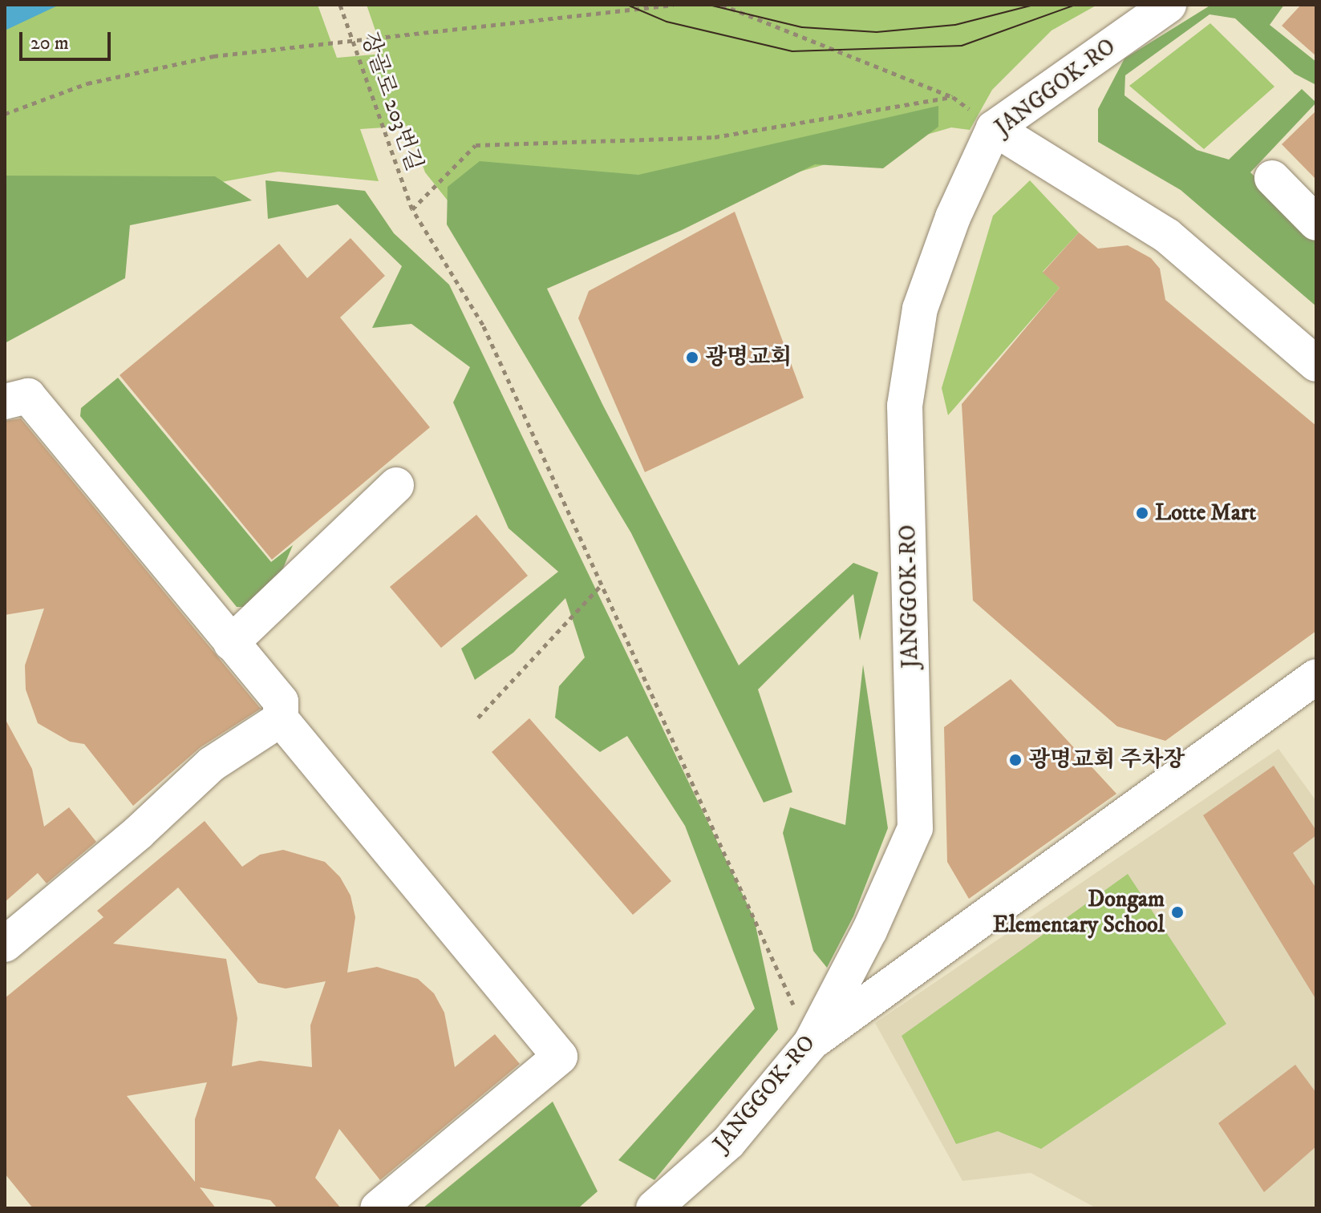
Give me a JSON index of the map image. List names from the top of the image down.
{
  "streets": {
    "street": ["JANGGOK-RO"],
    "path": ["장골로 203번길"]
  },
  "crossings": [
    ["JANGGOK-RO", "장골로 203번길"]
  ],
  "places": [
    "광명교회",
    "Lotte Mart",
    "광명교회 주차장",
    "Dongam Elementary School"
  ],
  "scale_bar": "20 m"
}
